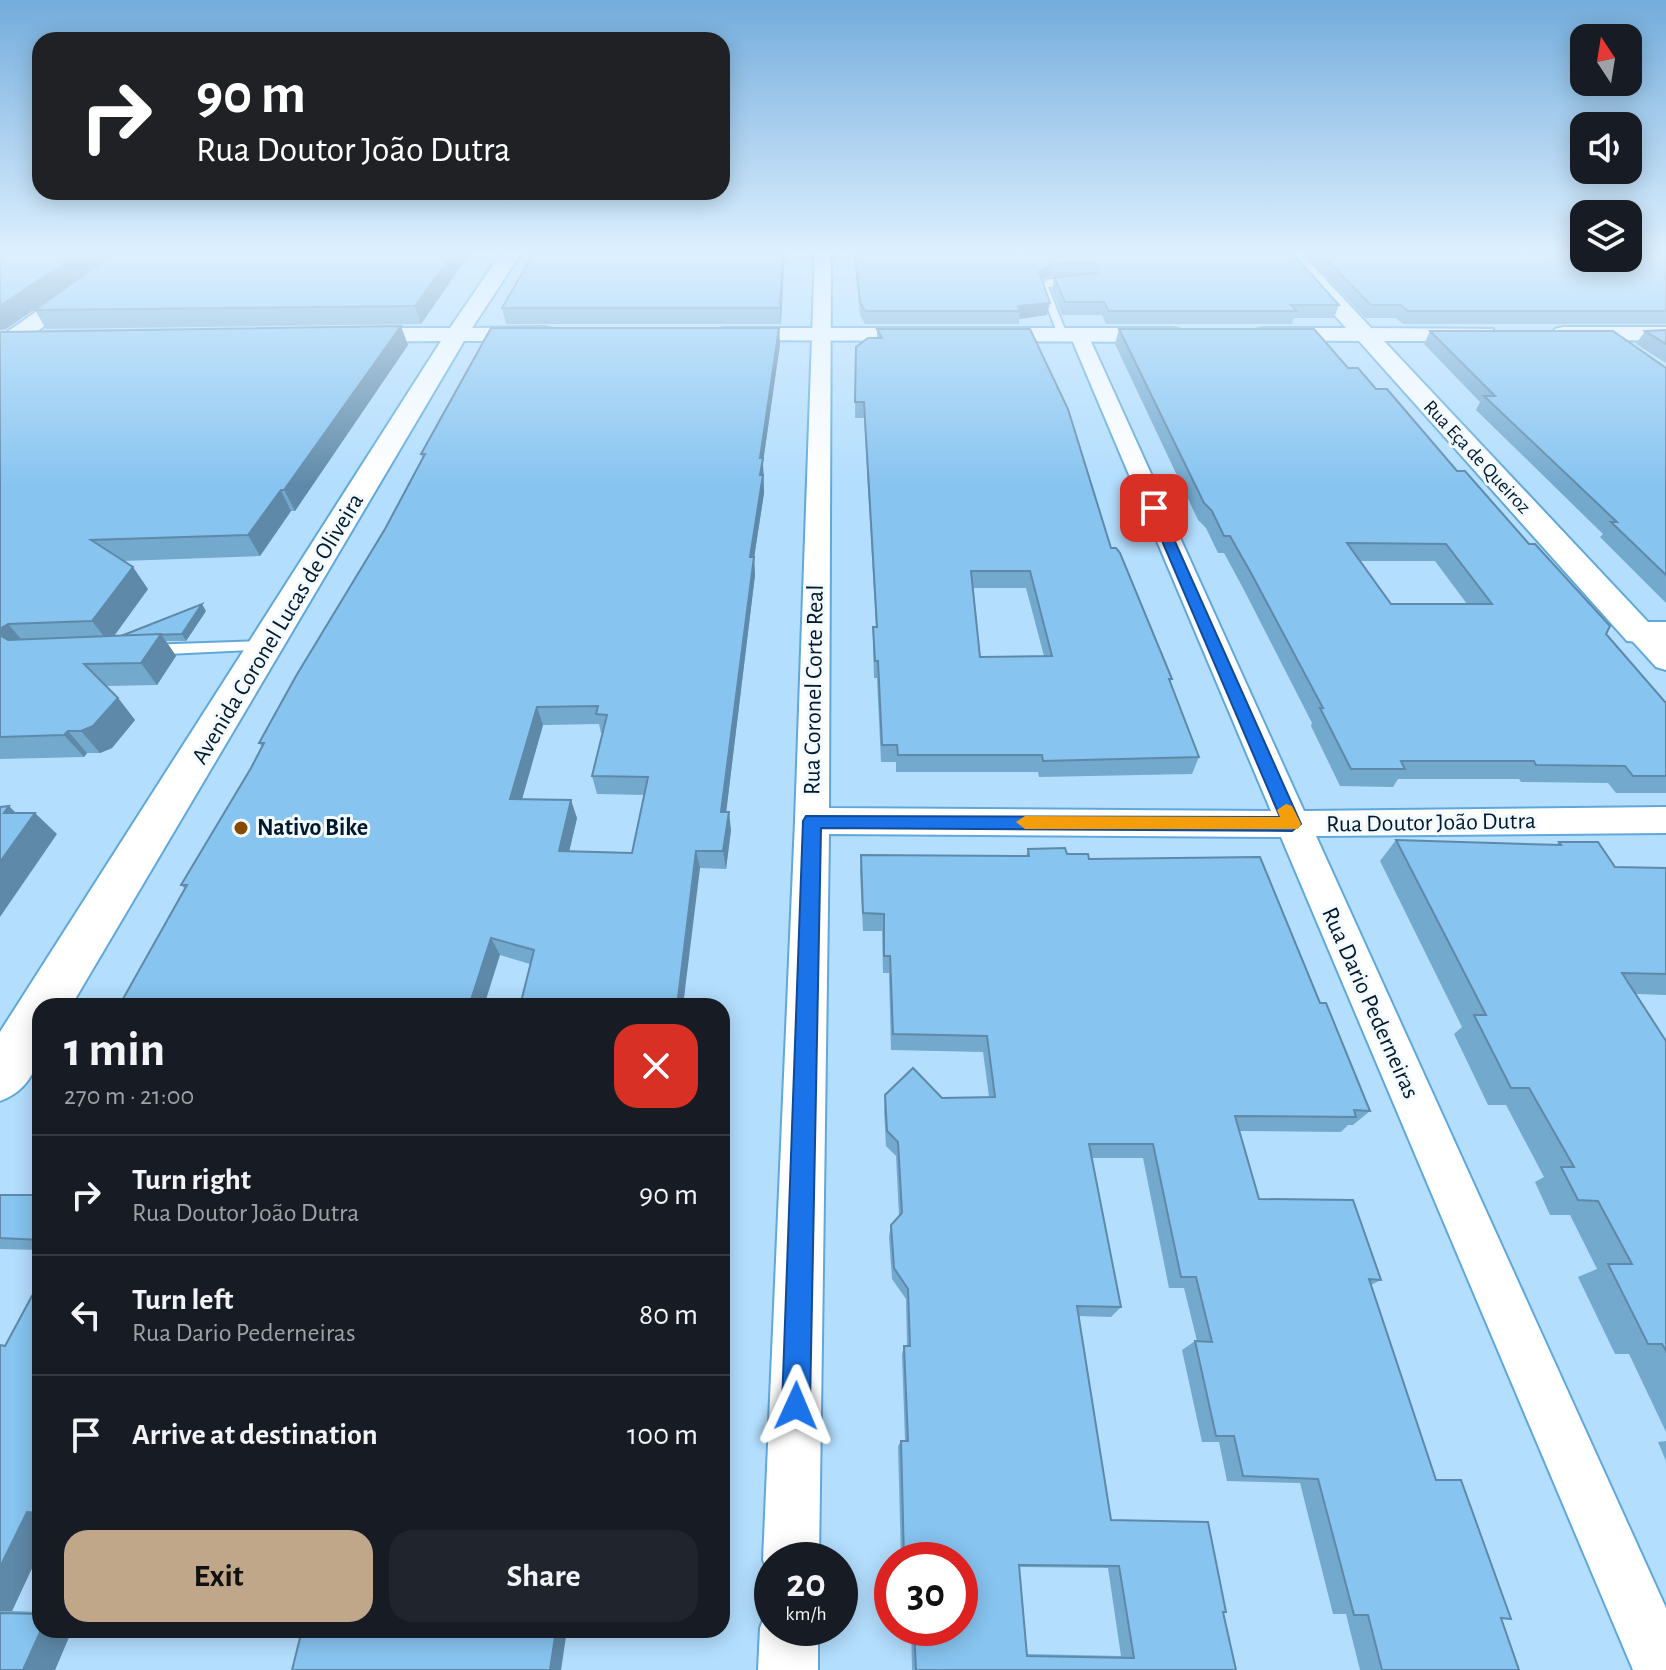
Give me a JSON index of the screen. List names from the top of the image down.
{
  "streets": {
    "street": [
      "Rua Eça de Queiroz",
      "Avenida Coronel Lucas de Oliveira",
      "Rua Coronel Corte Real",
      "Rua Doutor João Dutra",
      "Rua Dario Pederneiras"
    ]
  },
  "crossings": [
    ["Rua Coronel Corte Real", "Rua Doutor João Dutra"],
    ["Rua Doutor João Dutra", "Rua Dario Pederneiras"]
  ],
  "places": ["Nativo Bike"],
  "north": "top",
  "page": {
    "turn": ["90 m", "Rua Doutor João Dutra"],
    "heading": ["1 min", "270 m · 21:00"],
    "list": [
      {
        "name": "Turn right",
        "note": "Rua Doutor João Dutra",
        "value": "90 m"
      },
      {
        "name": "Turn left",
        "note": "Rua Dario Pederneiras",
        "value": "80 m"
      },
      {
        "name": "Arrive at destination",
        "value": "100 m"
      }
    ],
    "buttons": ["Exit", "Share"],
    "speed": "20 km/h",
    "limit": "30"
  }
}
